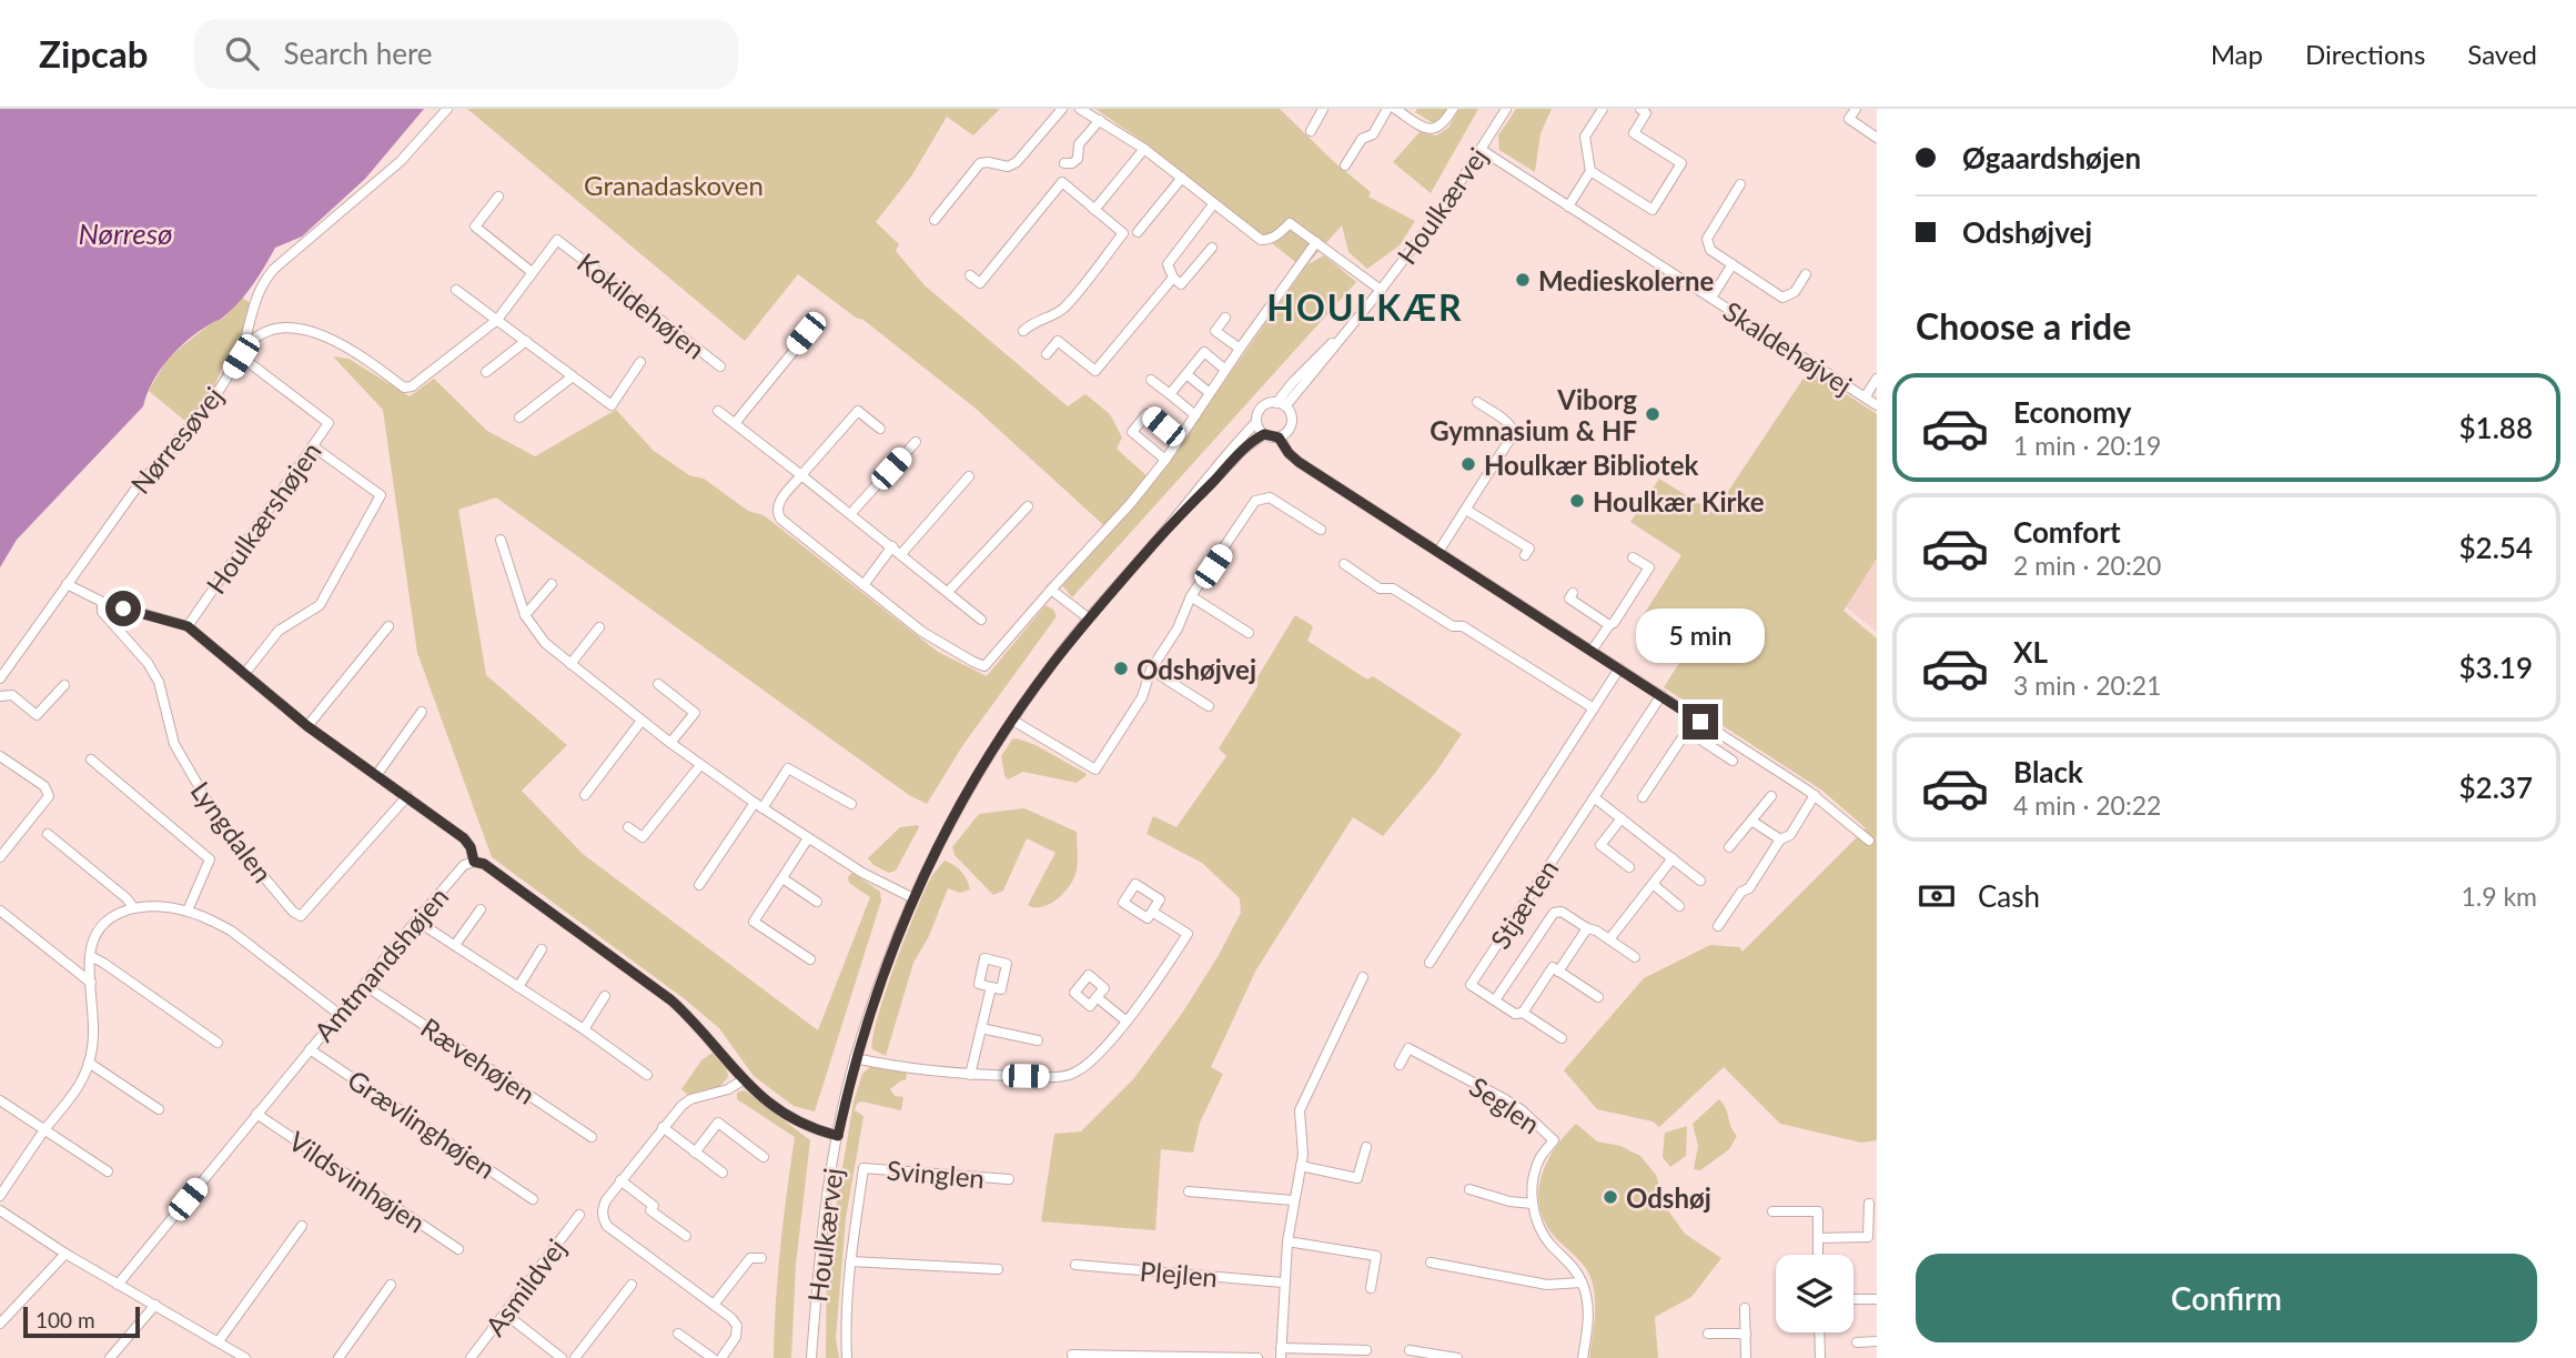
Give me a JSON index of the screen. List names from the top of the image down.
{
  "streets": {
    "street": [
      "Houlkærvej",
      "Kokildehøjen",
      "Skaldehøjvej",
      "Nørresøvej",
      "Houlkærshøjen",
      "Lyngdalen",
      "Stjærten",
      "Amtmandshøjen",
      "Rævehøjen",
      "Seglen",
      "Grævlinghøjen",
      "Svinglen",
      "Vildsvinhøjen",
      "Plejlen",
      "Asmildvej"
    ]
  },
  "crossings": [
    ["Houlkærvej", "Skaldehøjvej"],
    ["Kokildehøjen", "Nørresøvej"],
    ["Nørresøvej", "Houlkærshøjen"],
    ["Amtmandshøjen", "Rævehøjen"],
    ["Amtmandshøjen", "Grævlinghøjen"],
    ["Amtmandshøjen", "Vildsvinhøjen"]
  ],
  "districts": ["HOULKÆR"],
  "water": ["Nørresø"],
  "parks": ["Granadaskoven"],
  "places": [
    "Medieskolerne",
    "Viborg Gymnasium & HF",
    "Houlkær Bibliotek",
    "Houlkær Kirke",
    "Odshøjvej",
    "Odshøj"
  ],
  "scale_bar": "100 m",
  "page": {
    "header": "Zipcab",
    "search": "Search here",
    "nav": ["Map", "Directions", "Saved"],
    "banner": ["Øgaardshøjen", "Odshøjvej"],
    "heading": "Choose a ride",
    "list": [
      {
        "name": "Economy",
        "note": "1 min · 20:19",
        "value": "$1.88"
      },
      {
        "name": "Comfort",
        "note": "2 min · 20:20",
        "value": "$2.54"
      },
      {
        "name": "XL",
        "note": "3 min · 20:21",
        "value": "$3.19"
      },
      {
        "name": "Black",
        "note": "4 min · 20:22",
        "value": "$2.37"
      }
    ],
    "bubble": "5 min",
    "pay": ["Cash", "1.9 km"],
    "buttons": "Confirm",
    "scale": "100 m"
  }
}
